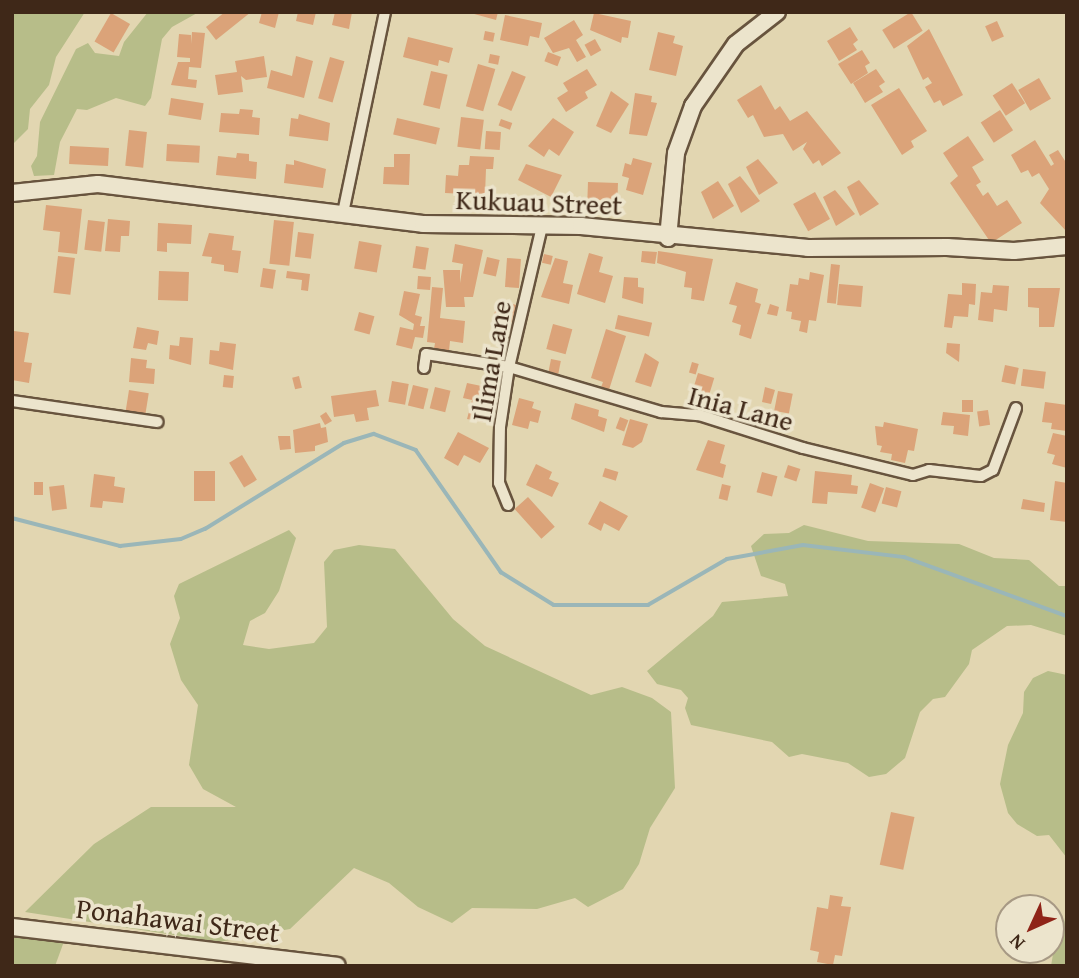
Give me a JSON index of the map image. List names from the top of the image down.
{
  "streets": {
    "street": [
      "Kukuau Street",
      "Ilima Lane",
      "Inia Lane",
      "Ponahawai Street"
    ]
  },
  "crossings": [
    ["Kukuau Street", "Ilima Lane"],
    ["Ilima Lane", "Inia Lane"]
  ],
  "north": "bottom left"
}
